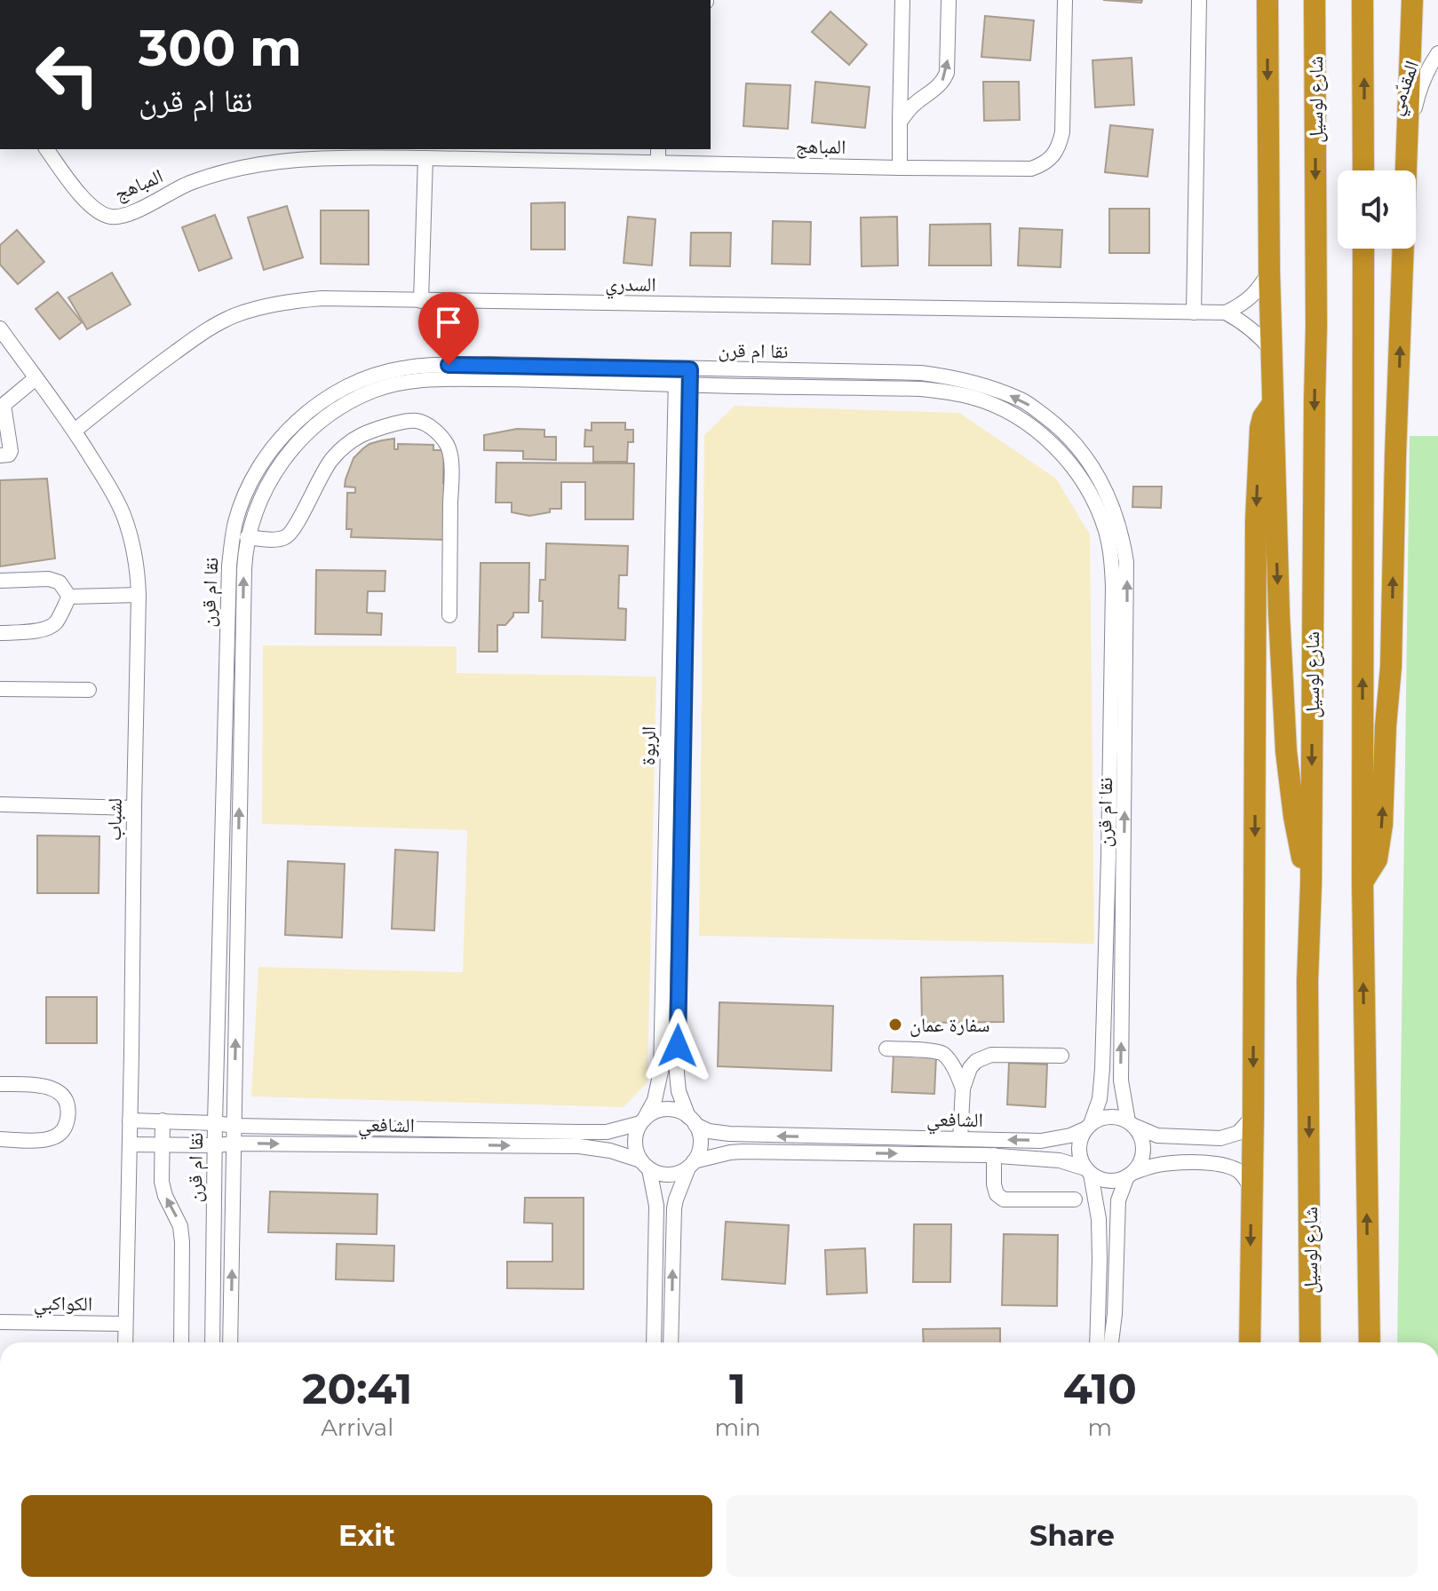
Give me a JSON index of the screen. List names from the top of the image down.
{
  "streets": {
    "highway": ["شارع لوسيل"],
    "street": [
      "المقدّمي",
      "المباهج",
      "السدري",
      "نقا ام قرن",
      "الربوة",
      "لشباب",
      "الشافعي",
      "الكواكبي"
    ]
  },
  "crossings": [
    ["السدري", "لشباب"],
    ["نقا ام قرن", "الربوة"],
    ["نقا ام قرن", "الشافعي"],
    ["الربوة", "الشافعي"],
    ["لشباب", "الشافعي"],
    ["لشباب", "الكواكبي"]
  ],
  "places": ["سفارة عمان"],
  "page": {
    "turn": ["300 m", "نقا ام قرن"],
    "eta": [
      "20:41",
      "Arrival",
      "1",
      "min",
      "410",
      "m"
    ],
    "buttons": ["Exit", "Share"]
  }
}
